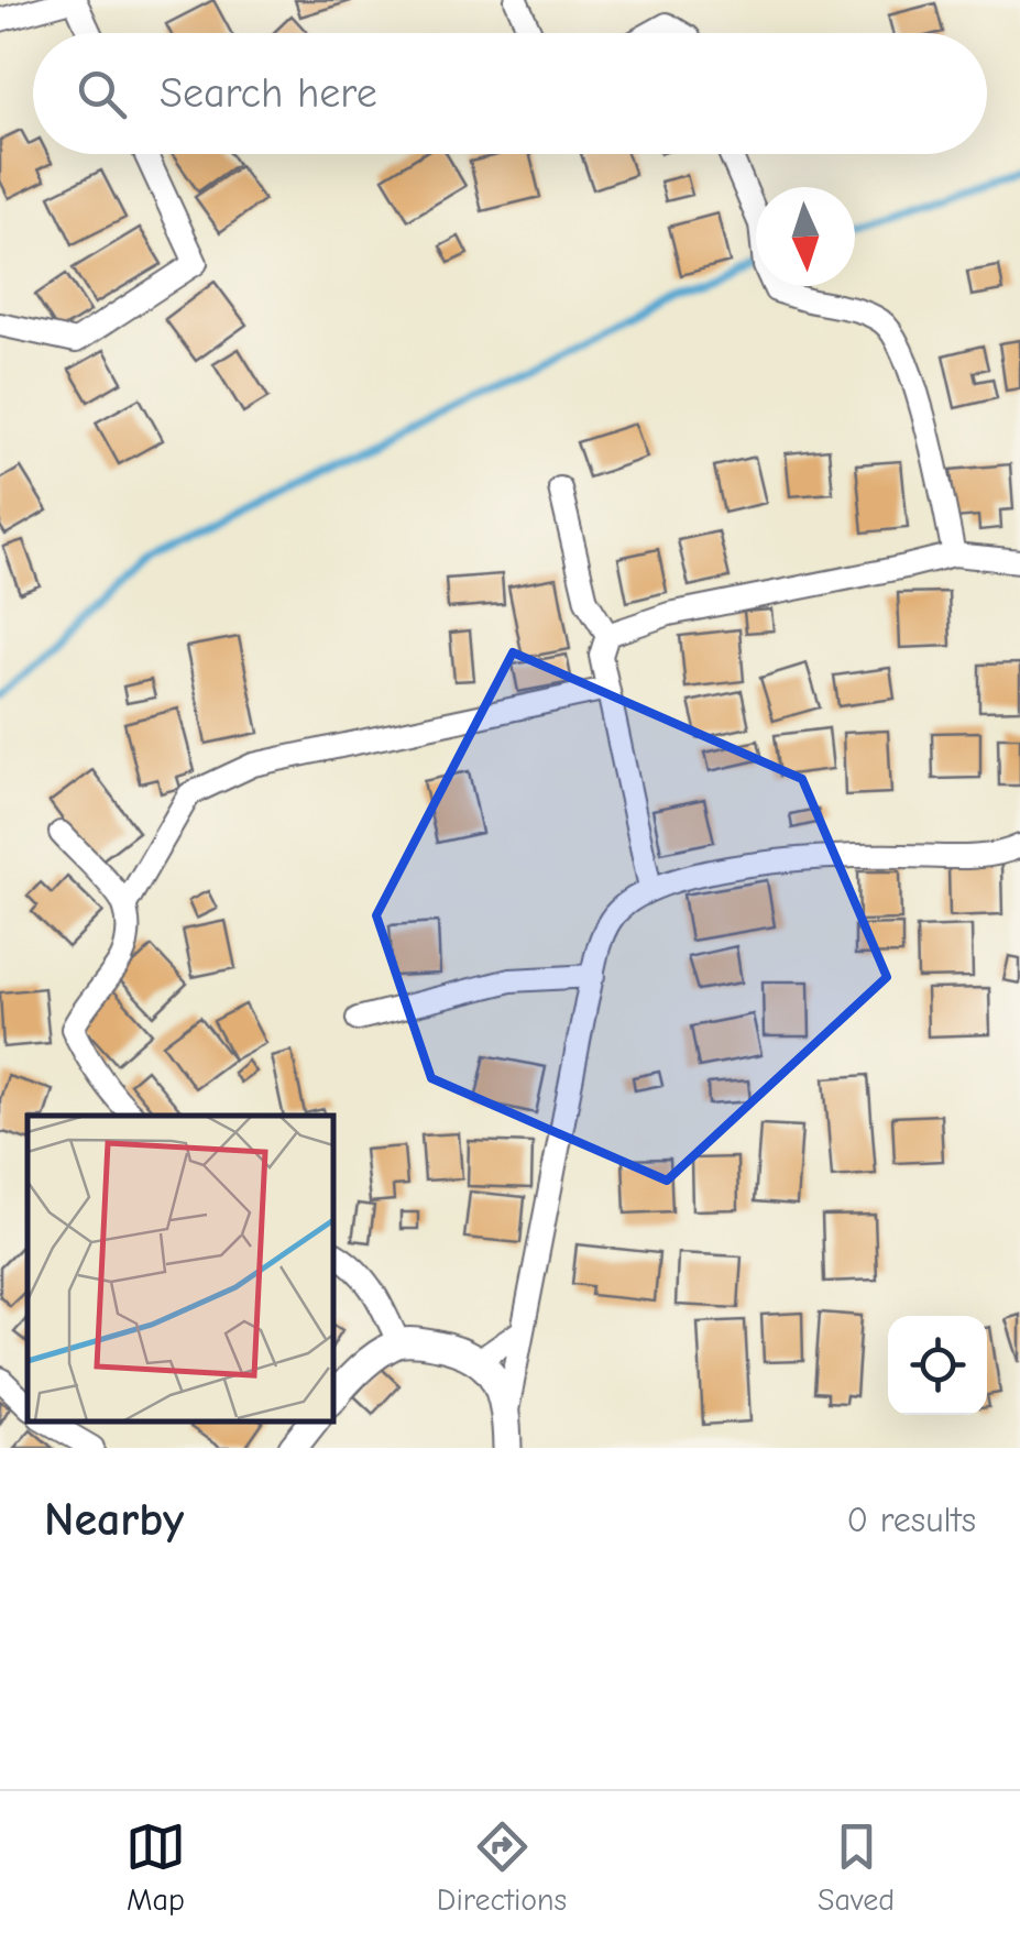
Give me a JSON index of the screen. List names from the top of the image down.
{
  "north": "bottom",
  "page": {
    "search": "Search here",
    "heading": ["Nearby", "0 results"],
    "nav": ["Map", "Directions", "Saved"]
  }
}
